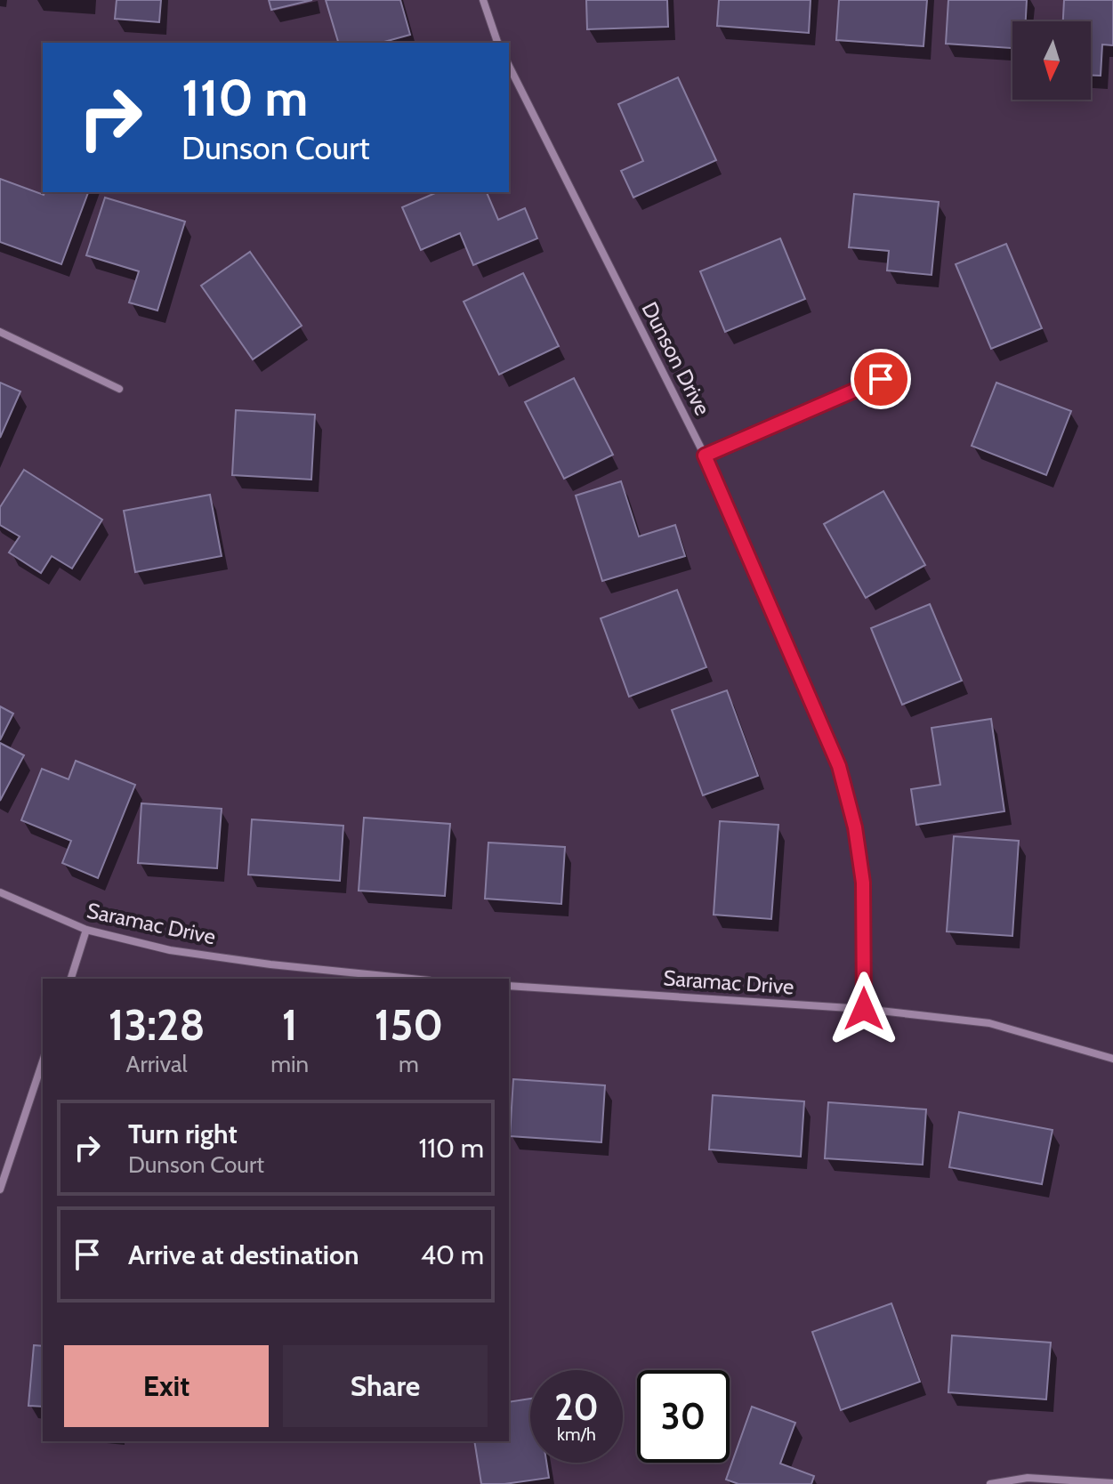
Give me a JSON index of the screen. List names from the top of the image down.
{
  "streets": {
    "street": ["Dunson Drive", "Saramac Drive"]
  },
  "crossings": [
    ["Dunson Drive", "Saramac Drive"]
  ],
  "north": "bottom",
  "page": {
    "turn": ["110 m", "Dunson Court"],
    "eta": [
      "13:28",
      "Arrival",
      "1",
      "min",
      "150",
      "m"
    ],
    "list": [
      {
        "name": "Turn right",
        "note": "Dunson Court",
        "value": "110 m"
      },
      {
        "name": "Arrive at destination",
        "value": "40 m"
      }
    ],
    "buttons": ["Exit", "Share"],
    "speed": "20 km/h",
    "limit": "30"
  }
}
